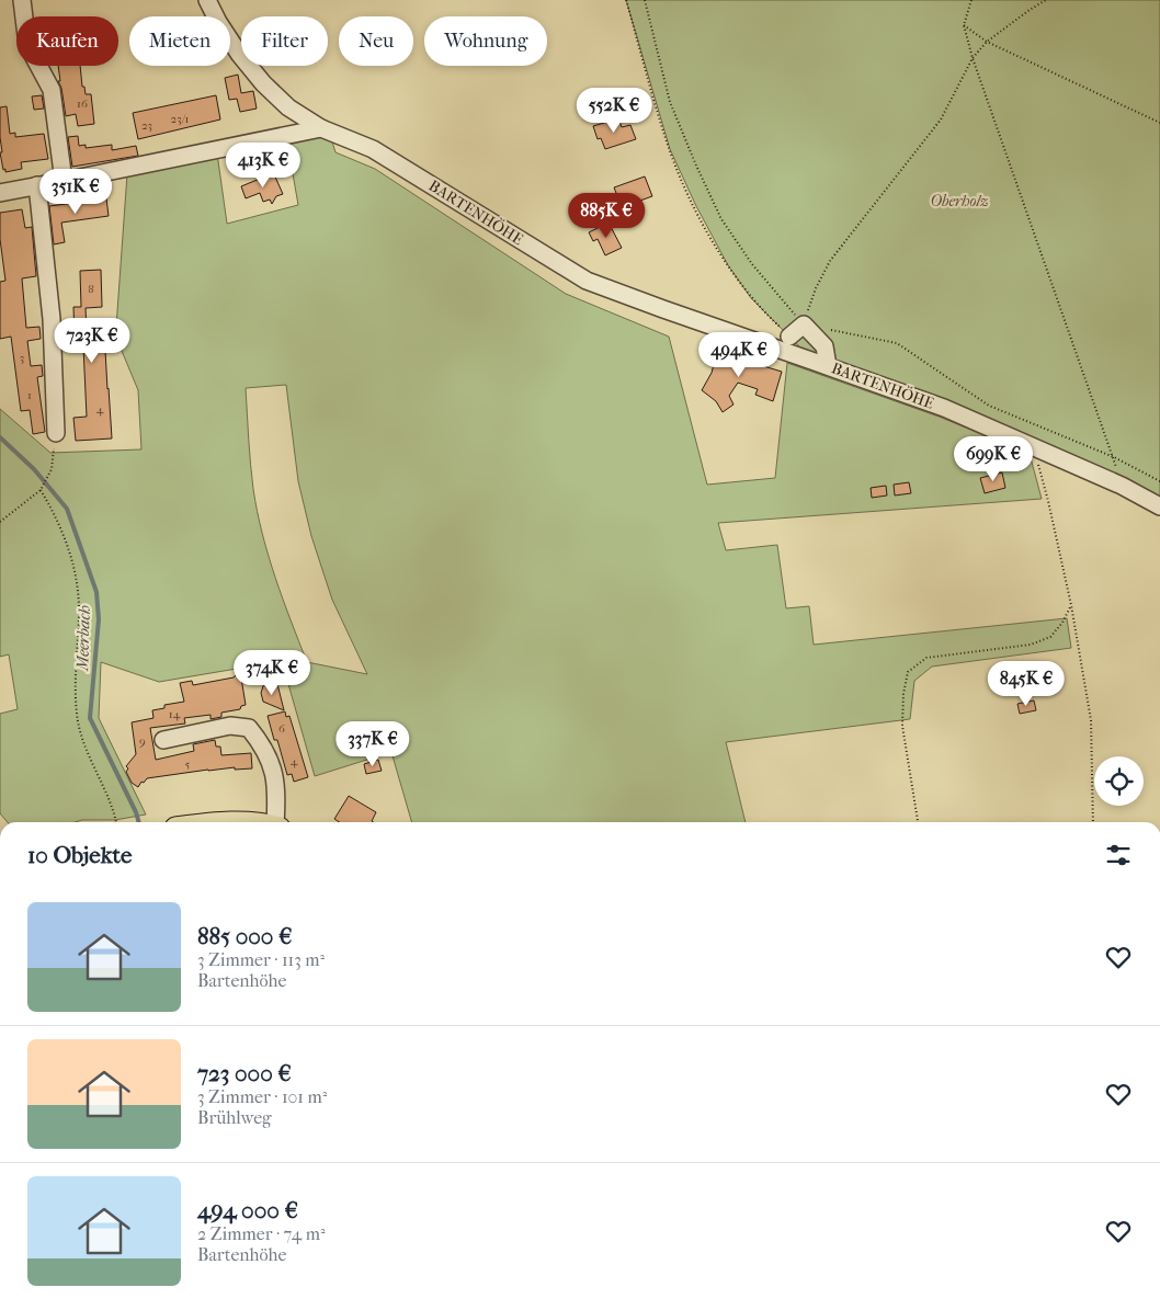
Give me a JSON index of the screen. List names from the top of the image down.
{
  "streets": {
    "street": ["BARTENHÖHE"]
  },
  "water": ["Meerbach"],
  "parks": ["Oberholz"],
  "house_numbers": [
    "16",
    "23/1",
    "23",
    "8",
    "3",
    "1",
    "4",
    "14",
    "6",
    "9",
    "4",
    "5"
  ],
  "page": {
    "chip": [
      "Kaufen",
      "Mieten",
      "Filter",
      "Neu",
      "Wohnung"
    ],
    "price": [
      "552K €",
      "413K €",
      "351K €",
      "885K €",
      "723K €",
      "494K €",
      "699K €",
      "374K €",
      "845K €",
      "337K €"
    ],
    "heading": "10 Objekte",
    "list": [
      {
        "name": "885 000 €",
        "note": "3 Zimmer · 113 m² · Bartenhöhe"
      },
      {
        "name": "723 000 €",
        "note": "3 Zimmer · 101 m² · Brühlweg"
      },
      {
        "name": "494 000 €",
        "note": "2 Zimmer · 74 m² · Bartenhöhe"
      }
    ]
  }
}
